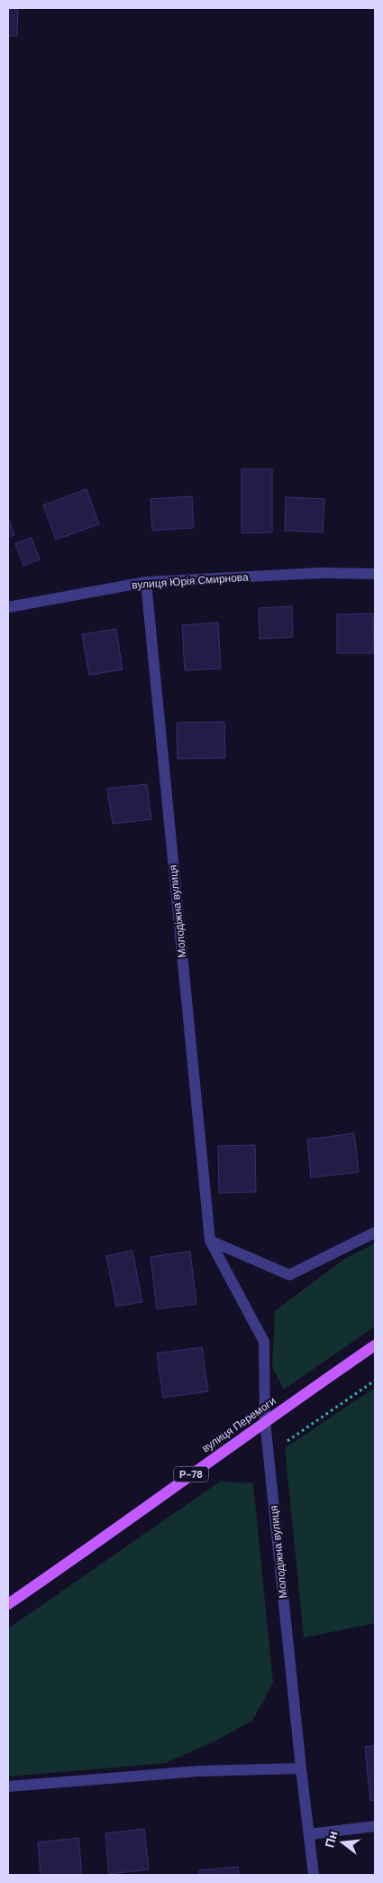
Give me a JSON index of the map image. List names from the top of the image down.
{
  "streets": {
    "main road": ["вулиця Перемоги", "Р-78"],
    "street": ["вулиця Юрія Смирнова", "Молодіжна вулиця"]
  },
  "crossings": [
    ["вулиця Юрія Смирнова", "Молодіжна вулиця"],
    ["Молодіжна вулиця", "вулиця Перемоги"]
  ],
  "north": "left"
}
